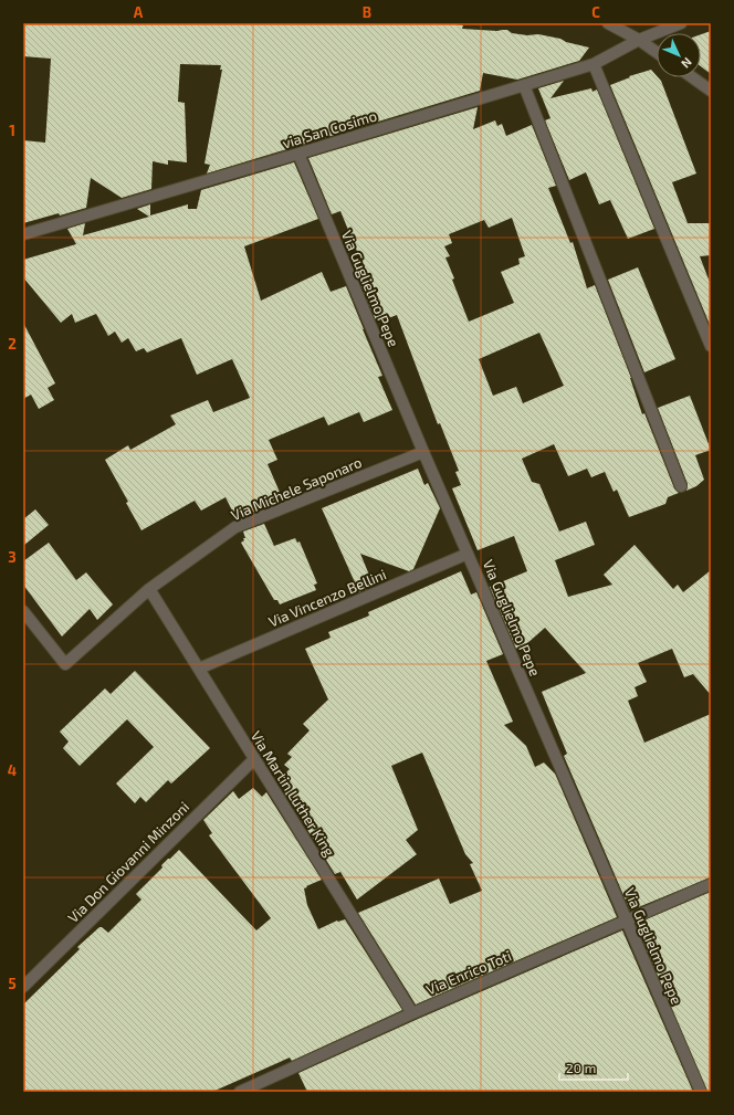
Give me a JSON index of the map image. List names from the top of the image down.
{
  "streets": {
    "street": [
      "via San Cosimo",
      "Via Guglielmo Pepe",
      "Via Michele Saponaro",
      "Via Vincenzo Bellini",
      "Via Martin Luther King",
      "Via Don Giovanni Minzoni",
      "Via Enrico Toti"
    ]
  },
  "crossings": [
    ["via San Cosimo", "Via Guglielmo Pepe"],
    ["Via Guglielmo Pepe", "Via Michele Saponaro"],
    ["Via Guglielmo Pepe", "Via Vincenzo Bellini"],
    ["Via Guglielmo Pepe", "Via Enrico Toti"],
    ["Via Michele Saponaro", "Via Martin Luther King"],
    ["Via Vincenzo Bellini", "Via Martin Luther King"],
    ["Via Martin Luther King", "Via Don Giovanni Minzoni"],
    ["Via Martin Luther King", "Via Enrico Toti"]
  ],
  "scale_bar": "20 m",
  "north": "bottom right",
  "grid": {
    "columns": ["A", "B", "C"],
    "rows": [
      "1",
      "2",
      "3",
      "4",
      "5"
    ]
  }
}
